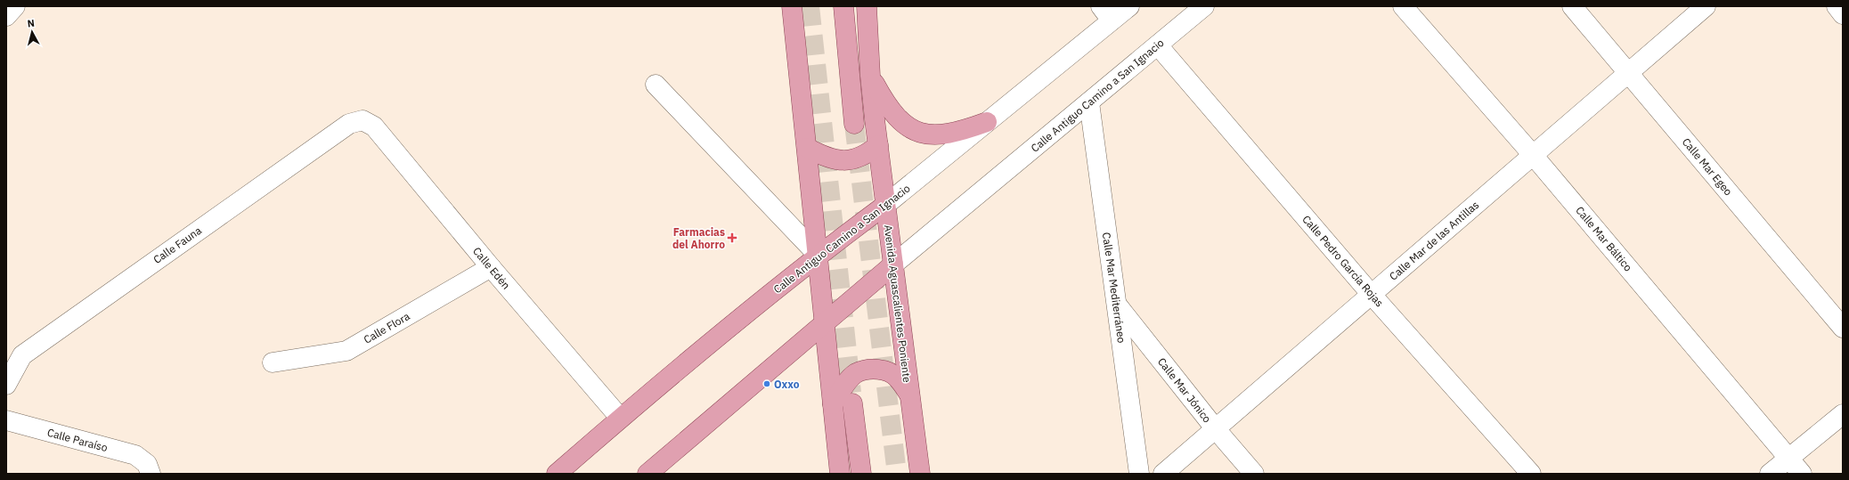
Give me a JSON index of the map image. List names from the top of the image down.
{
  "streets": {
    "main road": ["Calle Antiguo Camino a San Ignacio", "Avenida Aguascalientes Poniente"],
    "street": [
      "Calle Mar Egeo",
      "Calle Mar Báltico",
      "Calle Mar de las Antillas",
      "Calle Fauna",
      "Calle Pedro García Rojas",
      "Calle Edén",
      "Calle Mar Mediterráneo",
      "Calle Flora",
      "Calle Mar Jónico",
      "Calle Paraíso"
    ]
  },
  "crossings": [
    ["Calle Antiguo Camino a San Ignacio", "Calle Pedro García Rojas"],
    ["Calle Antiguo Camino a San Ignacio", "Calle Edén"],
    ["Calle Antiguo Camino a San Ignacio", "Calle Mar Mediterráneo"],
    ["Calle Antiguo Camino a San Ignacio", "Avenida Aguascalientes Poniente"],
    ["Calle Mar Egeo", "Calle Mar de las Antillas"],
    ["Calle Mar Báltico", "Calle Mar de las Antillas"],
    ["Calle Mar de las Antillas", "Calle Pedro García Rojas"],
    ["Calle Mar de las Antillas", "Calle Mar Jónico"],
    ["Calle Fauna", "Calle Edén"],
    ["Calle Edén", "Calle Flora"],
    ["Calle Mar Mediterráneo", "Calle Mar Jónico"]
  ],
  "places": {
    "health": ["Farmacias del Ahorro"],
    "other": ["Oxxo"]
  },
  "north": "top"
}
